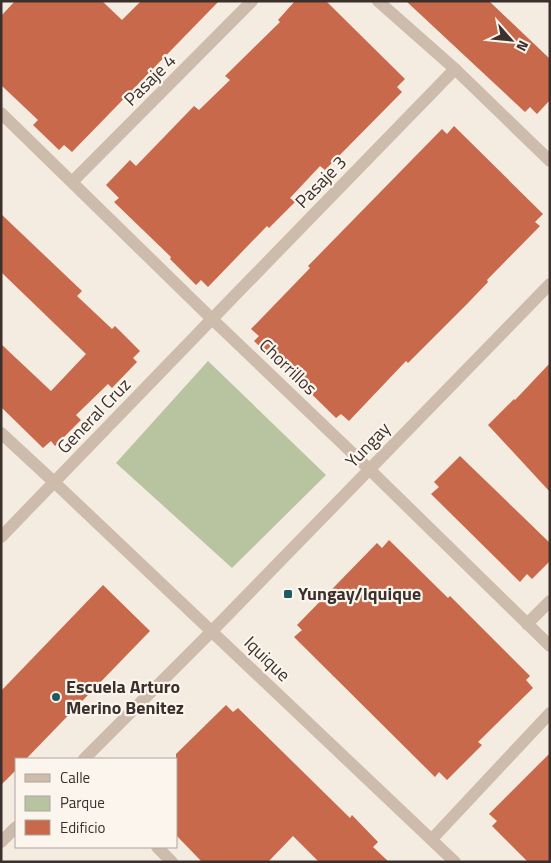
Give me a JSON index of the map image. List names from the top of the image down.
{
  "streets": {
    "street": [
      "Pasaje 4",
      "Pasaje 3",
      "Chorrillos",
      "General Cruz",
      "Yungay",
      "Iquique"
    ]
  },
  "crossings": [
    ["Pasaje 4", "Chorrillos"],
    ["Pasaje 3", "Chorrillos"],
    ["Pasaje 3", "General Cruz"],
    ["Chorrillos", "General Cruz"],
    ["Chorrillos", "Yungay"],
    ["General Cruz", "Iquique"],
    ["Yungay", "Iquique"]
  ],
  "places": {
    "transit": ["Yungay/Iquique"],
    "other": ["Escuela Arturo Merino Benitez"]
  },
  "legend": ["Calle", "Parque", "Edificio"],
  "north": "bottom right"
}
